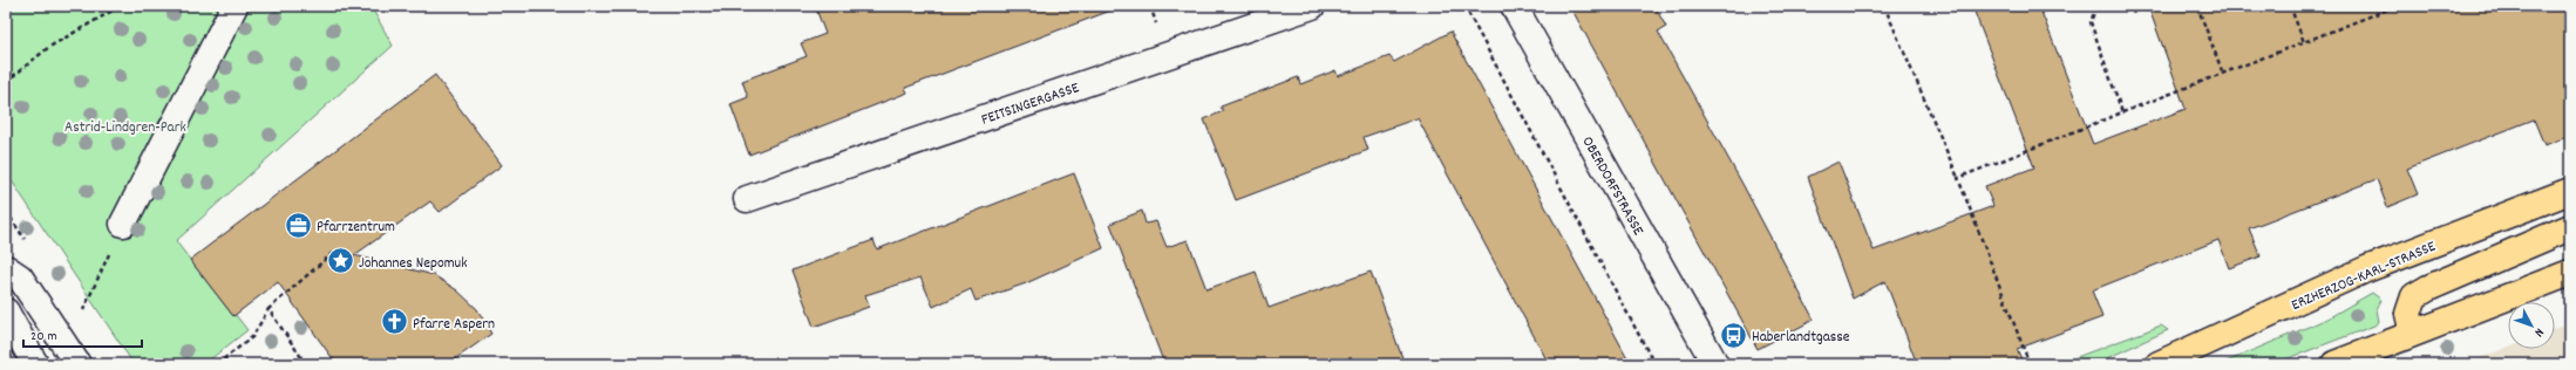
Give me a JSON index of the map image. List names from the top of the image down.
{
  "streets": {
    "main road": ["ERZHERZOG-KARL-STRASSE"],
    "street": ["FEITSINGERGASSE", "OBERDORFSTRASSE"]
  },
  "parks": ["Astrid-Lindgren-Park"],
  "places": {
    "office": ["Pfarrzentrum"],
    "place": ["Johannes Nepomuk"],
    "church": ["Pfarre Aspern"],
    "bus stop": ["Haberlandtgasse"]
  },
  "scale_bar": "20 m",
  "north": "bottom right"
}
